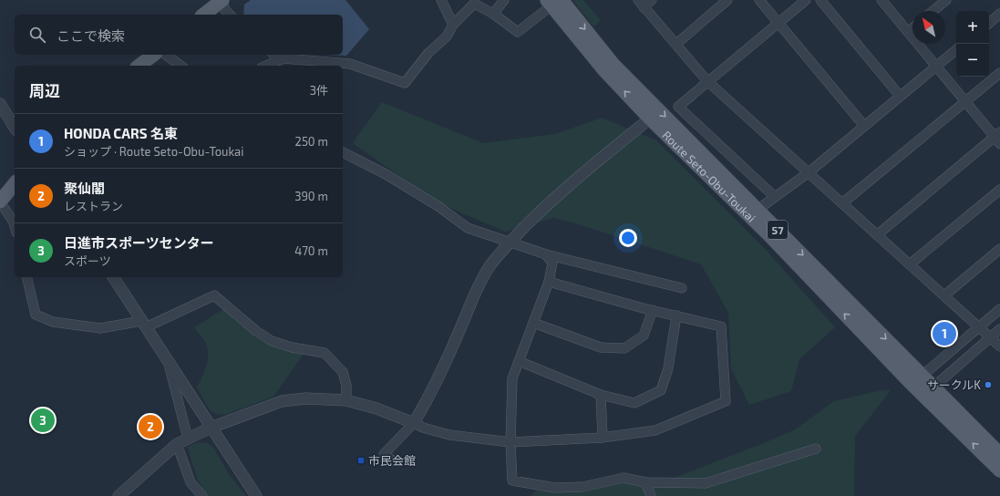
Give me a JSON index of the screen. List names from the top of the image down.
{
  "streets": {
    "main road": ["Route Seto-Obu-Toukai", "57"]
  },
  "places": {
    "other": ["サークルK"],
    "transit": ["市民会館"]
  },
  "north": "top left",
  "page": {
    "map_buttons": ["+", "−"],
    "search": "ここで検索",
    "heading": ["周辺", "3件"],
    "list": [
      {
        "mark": "1",
        "name": "HONDA CARS 名東",
        "note": "ショップ · Route Seto-Obu-Toukai",
        "value": "250 m"
      },
      {
        "mark": "2",
        "name": "聚仙閣",
        "note": "レストラン",
        "value": "390 m"
      },
      {
        "mark": "3",
        "name": "日進市スポーツセンター",
        "note": "スポーツ",
        "value": "470 m"
      }
    ],
    "pins": ["1", "3", "2"]
  }
}
